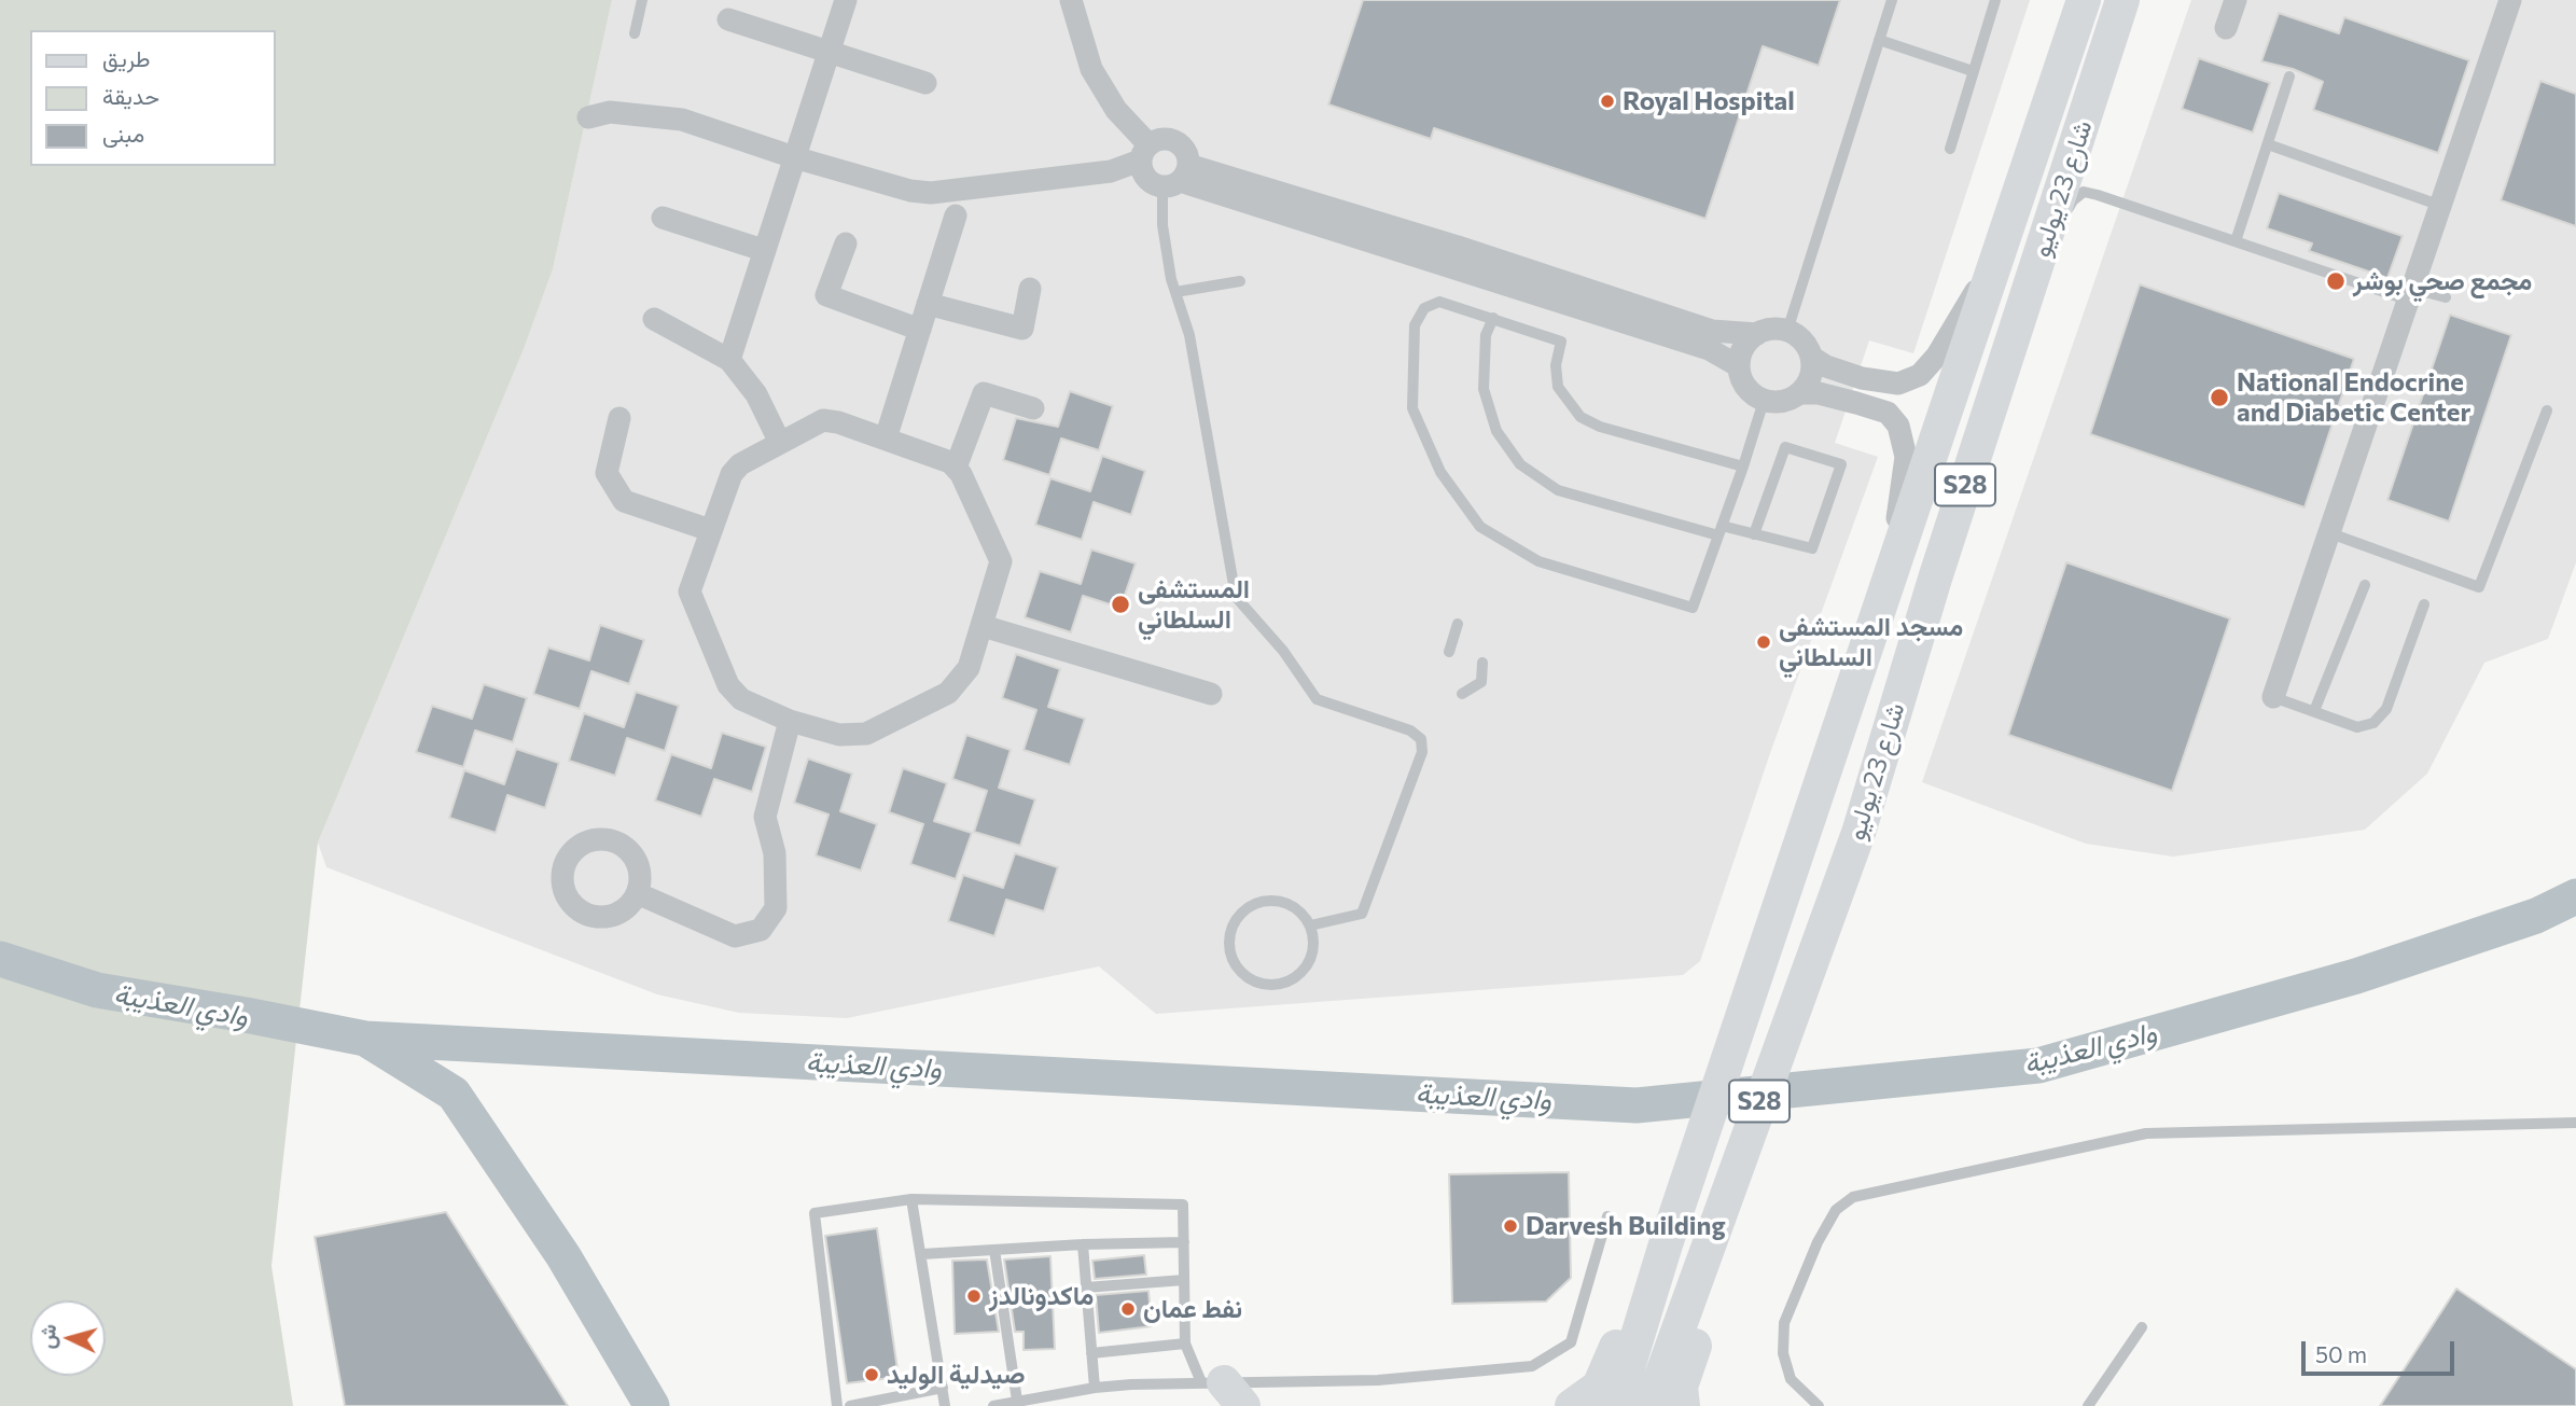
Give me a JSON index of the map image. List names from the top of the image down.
{
  "streets": {
    "main road": ["شارع 23 يوليو", "S28"]
  },
  "water": ["وادي العذيبة"],
  "places": [
    "Royal Hospital",
    "مجمع صحي بوشر",
    "National Endocrine and Diabetic Center",
    "المستشفى السلطاني",
    "مسجد المستشفى السلطاني",
    "Darvesh Building",
    "ماكدونالدز",
    "نفط عمان",
    "صيدلية الوليد"
  ],
  "legend": ["طريق", "حديقة", "مبنى"],
  "scale_bar": "50 m",
  "north": "left"
}
